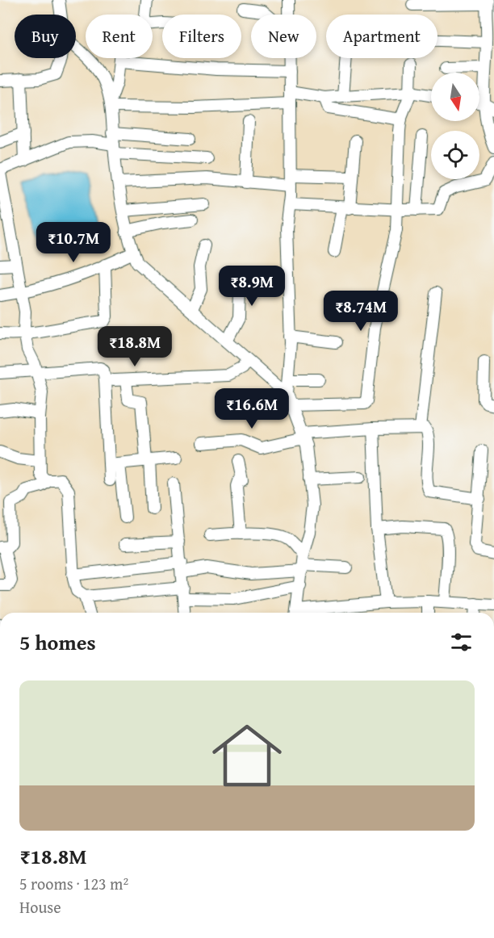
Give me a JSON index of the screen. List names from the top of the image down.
{
  "north": "bottom",
  "page": {
    "chip": [
      "Buy",
      "Rent",
      "Filters",
      "New",
      "Apartment"
    ],
    "price": [
      "₹10.7M",
      "₹8.9M",
      "₹8.74M",
      "₹18.8M",
      "₹16.6M"
    ],
    "heading": "5 homes",
    "list": [
      {
        "name": "₹18.8M",
        "note": "5 rooms · 123 m² · House"
      }
    ]
  }
}
